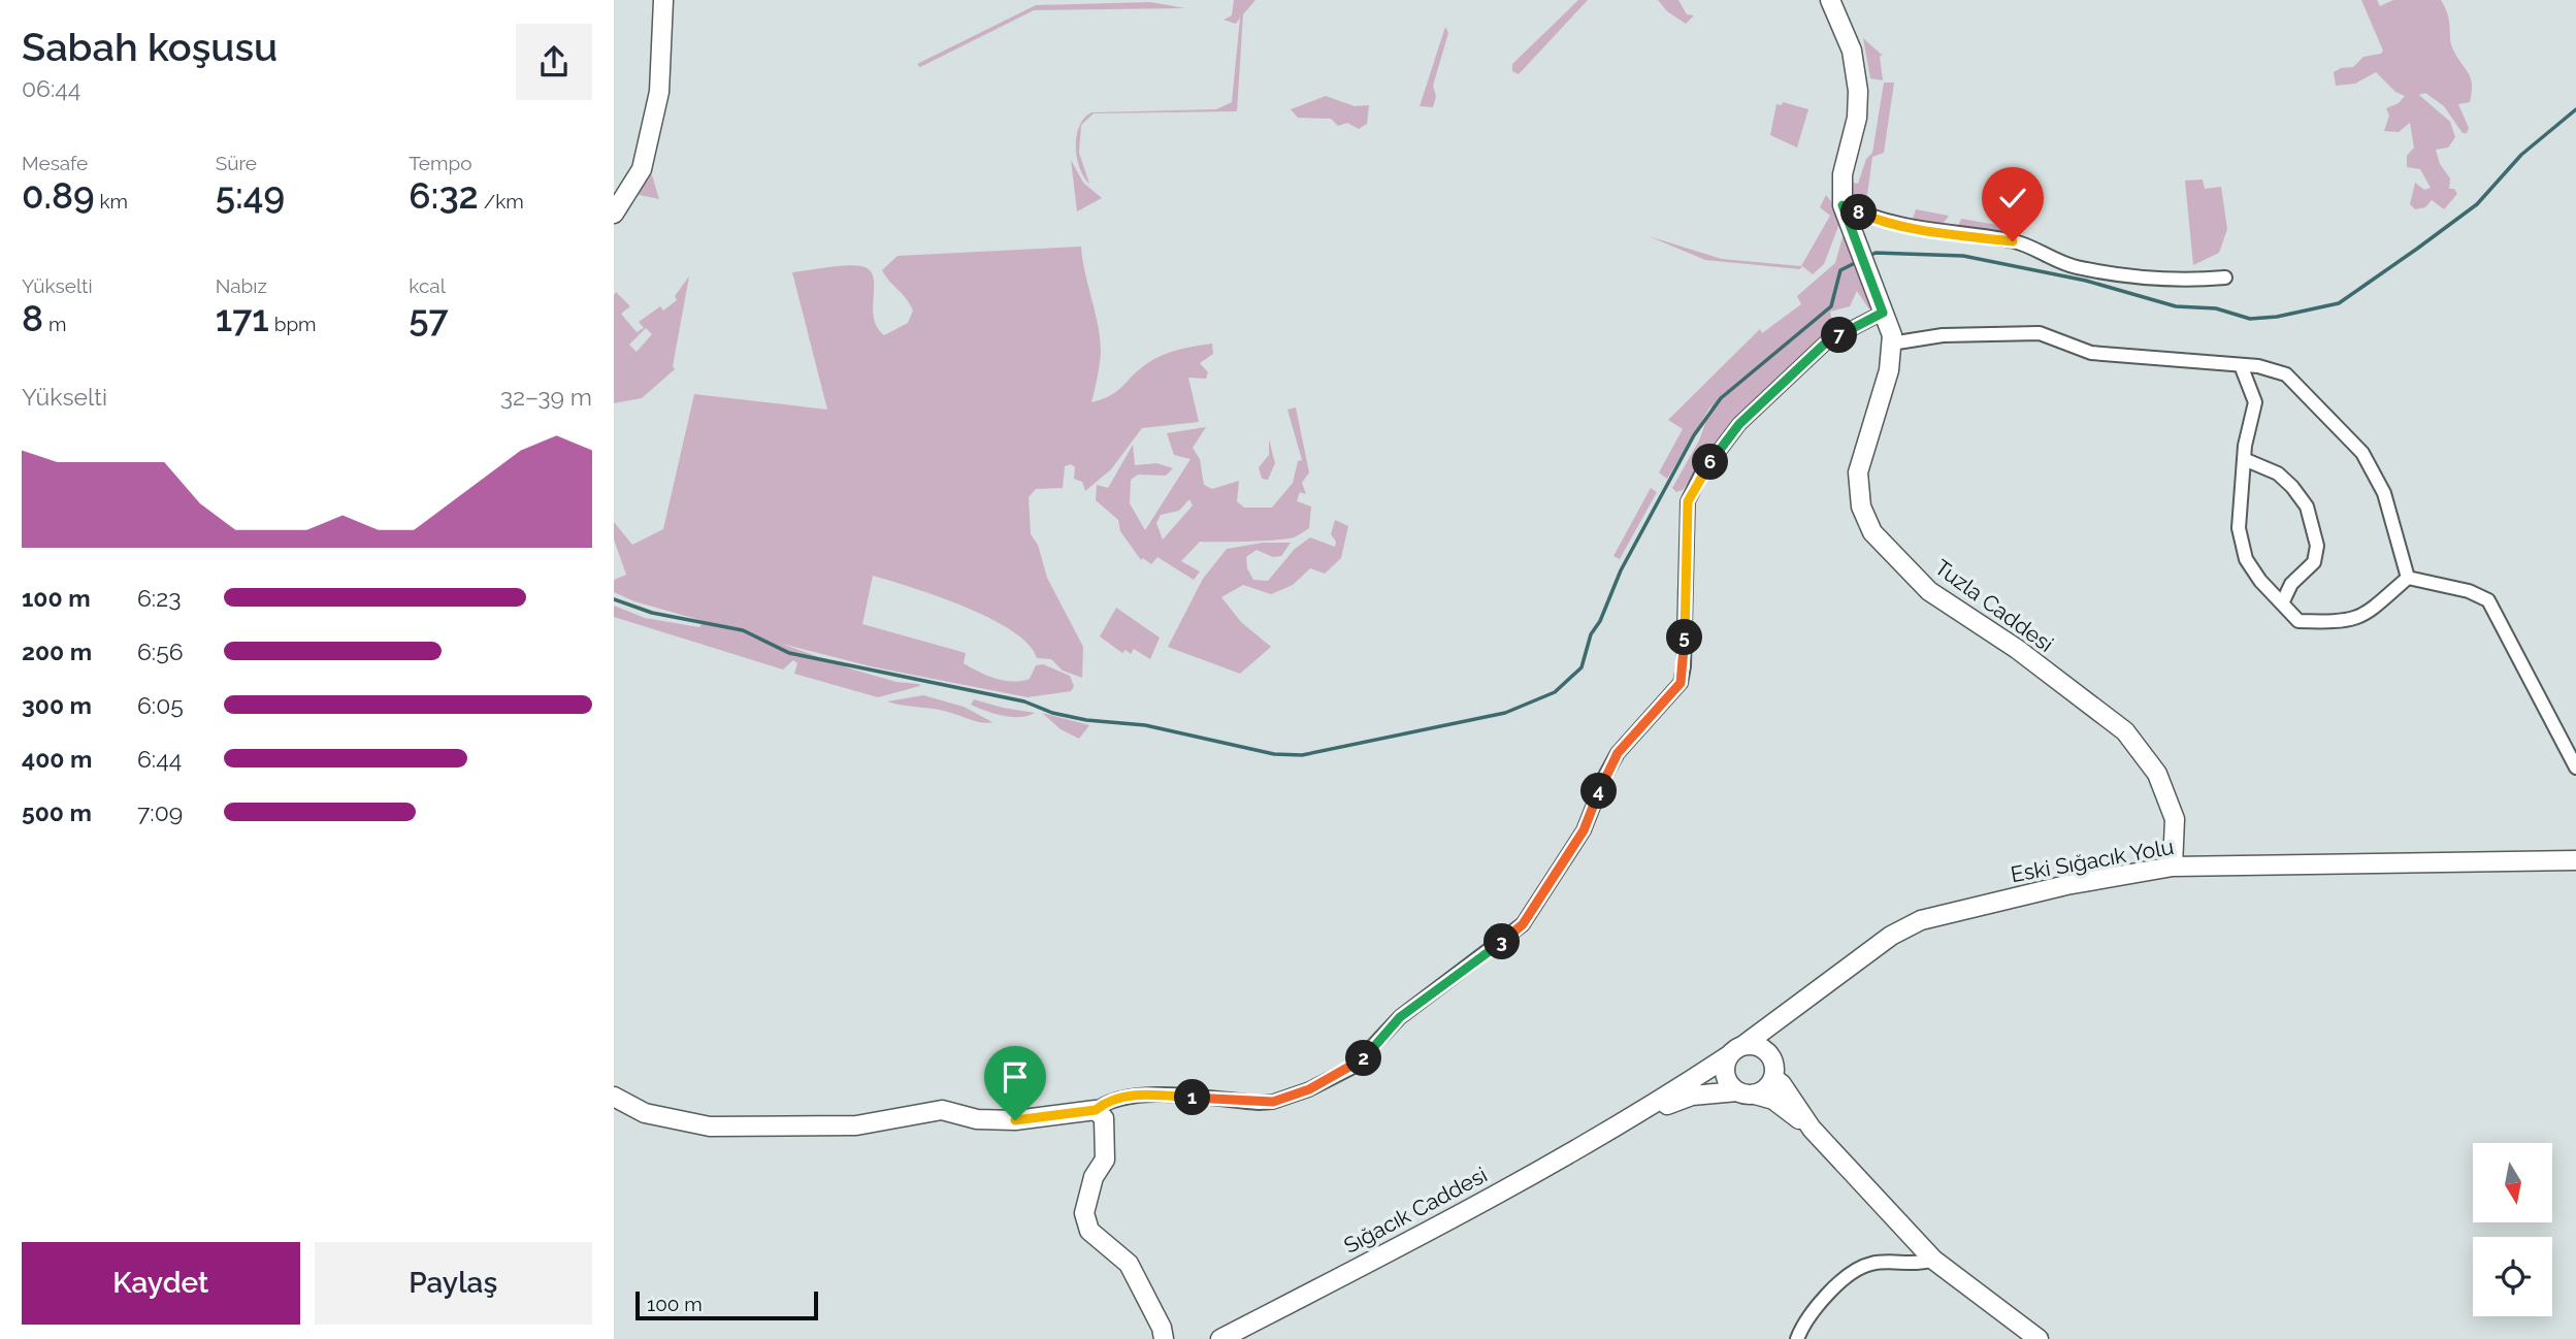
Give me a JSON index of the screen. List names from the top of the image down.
{
  "streets": {
    "main road": ["Tuzla Caddesi", "Eski Sığacık Yolu", "Sığacık Caddesi"]
  },
  "crossings": [
    ["Tuzla Caddesi", "Eski Sığacık Yolu"],
    ["Eski Sığacık Yolu", "Sığacık Caddesi"]
  ],
  "scale_bar": "100 m",
  "north": "bottom",
  "page": {
    "heading": ["Sabah koşusu", "06:44"],
    "stats": [
      ["Mesafe", "0.89 km"],
      ["Süre", "5:49"],
      ["Tempo", "6:32 /km"],
      ["Yükselti", "8 m"],
      ["Nabız", "171 bpm"],
      ["kcal", "57"]
    ],
    "pins": [
      "8",
      "7",
      "6",
      "5",
      "4",
      "3",
      "2",
      "1"
    ],
    "chart": ["Yükselti", "32–39 m"],
    "list": [
      {
        "name": "100 m",
        "note": "6:23"
      },
      {
        "name": "200 m",
        "note": "6:56"
      },
      {
        "name": "300 m",
        "note": "6:05"
      },
      {
        "name": "400 m",
        "note": "6:44"
      },
      {
        "name": "500 m",
        "note": "7:09"
      }
    ],
    "buttons": ["Kaydet", "Paylaş"],
    "scale": "100 m"
  }
}
